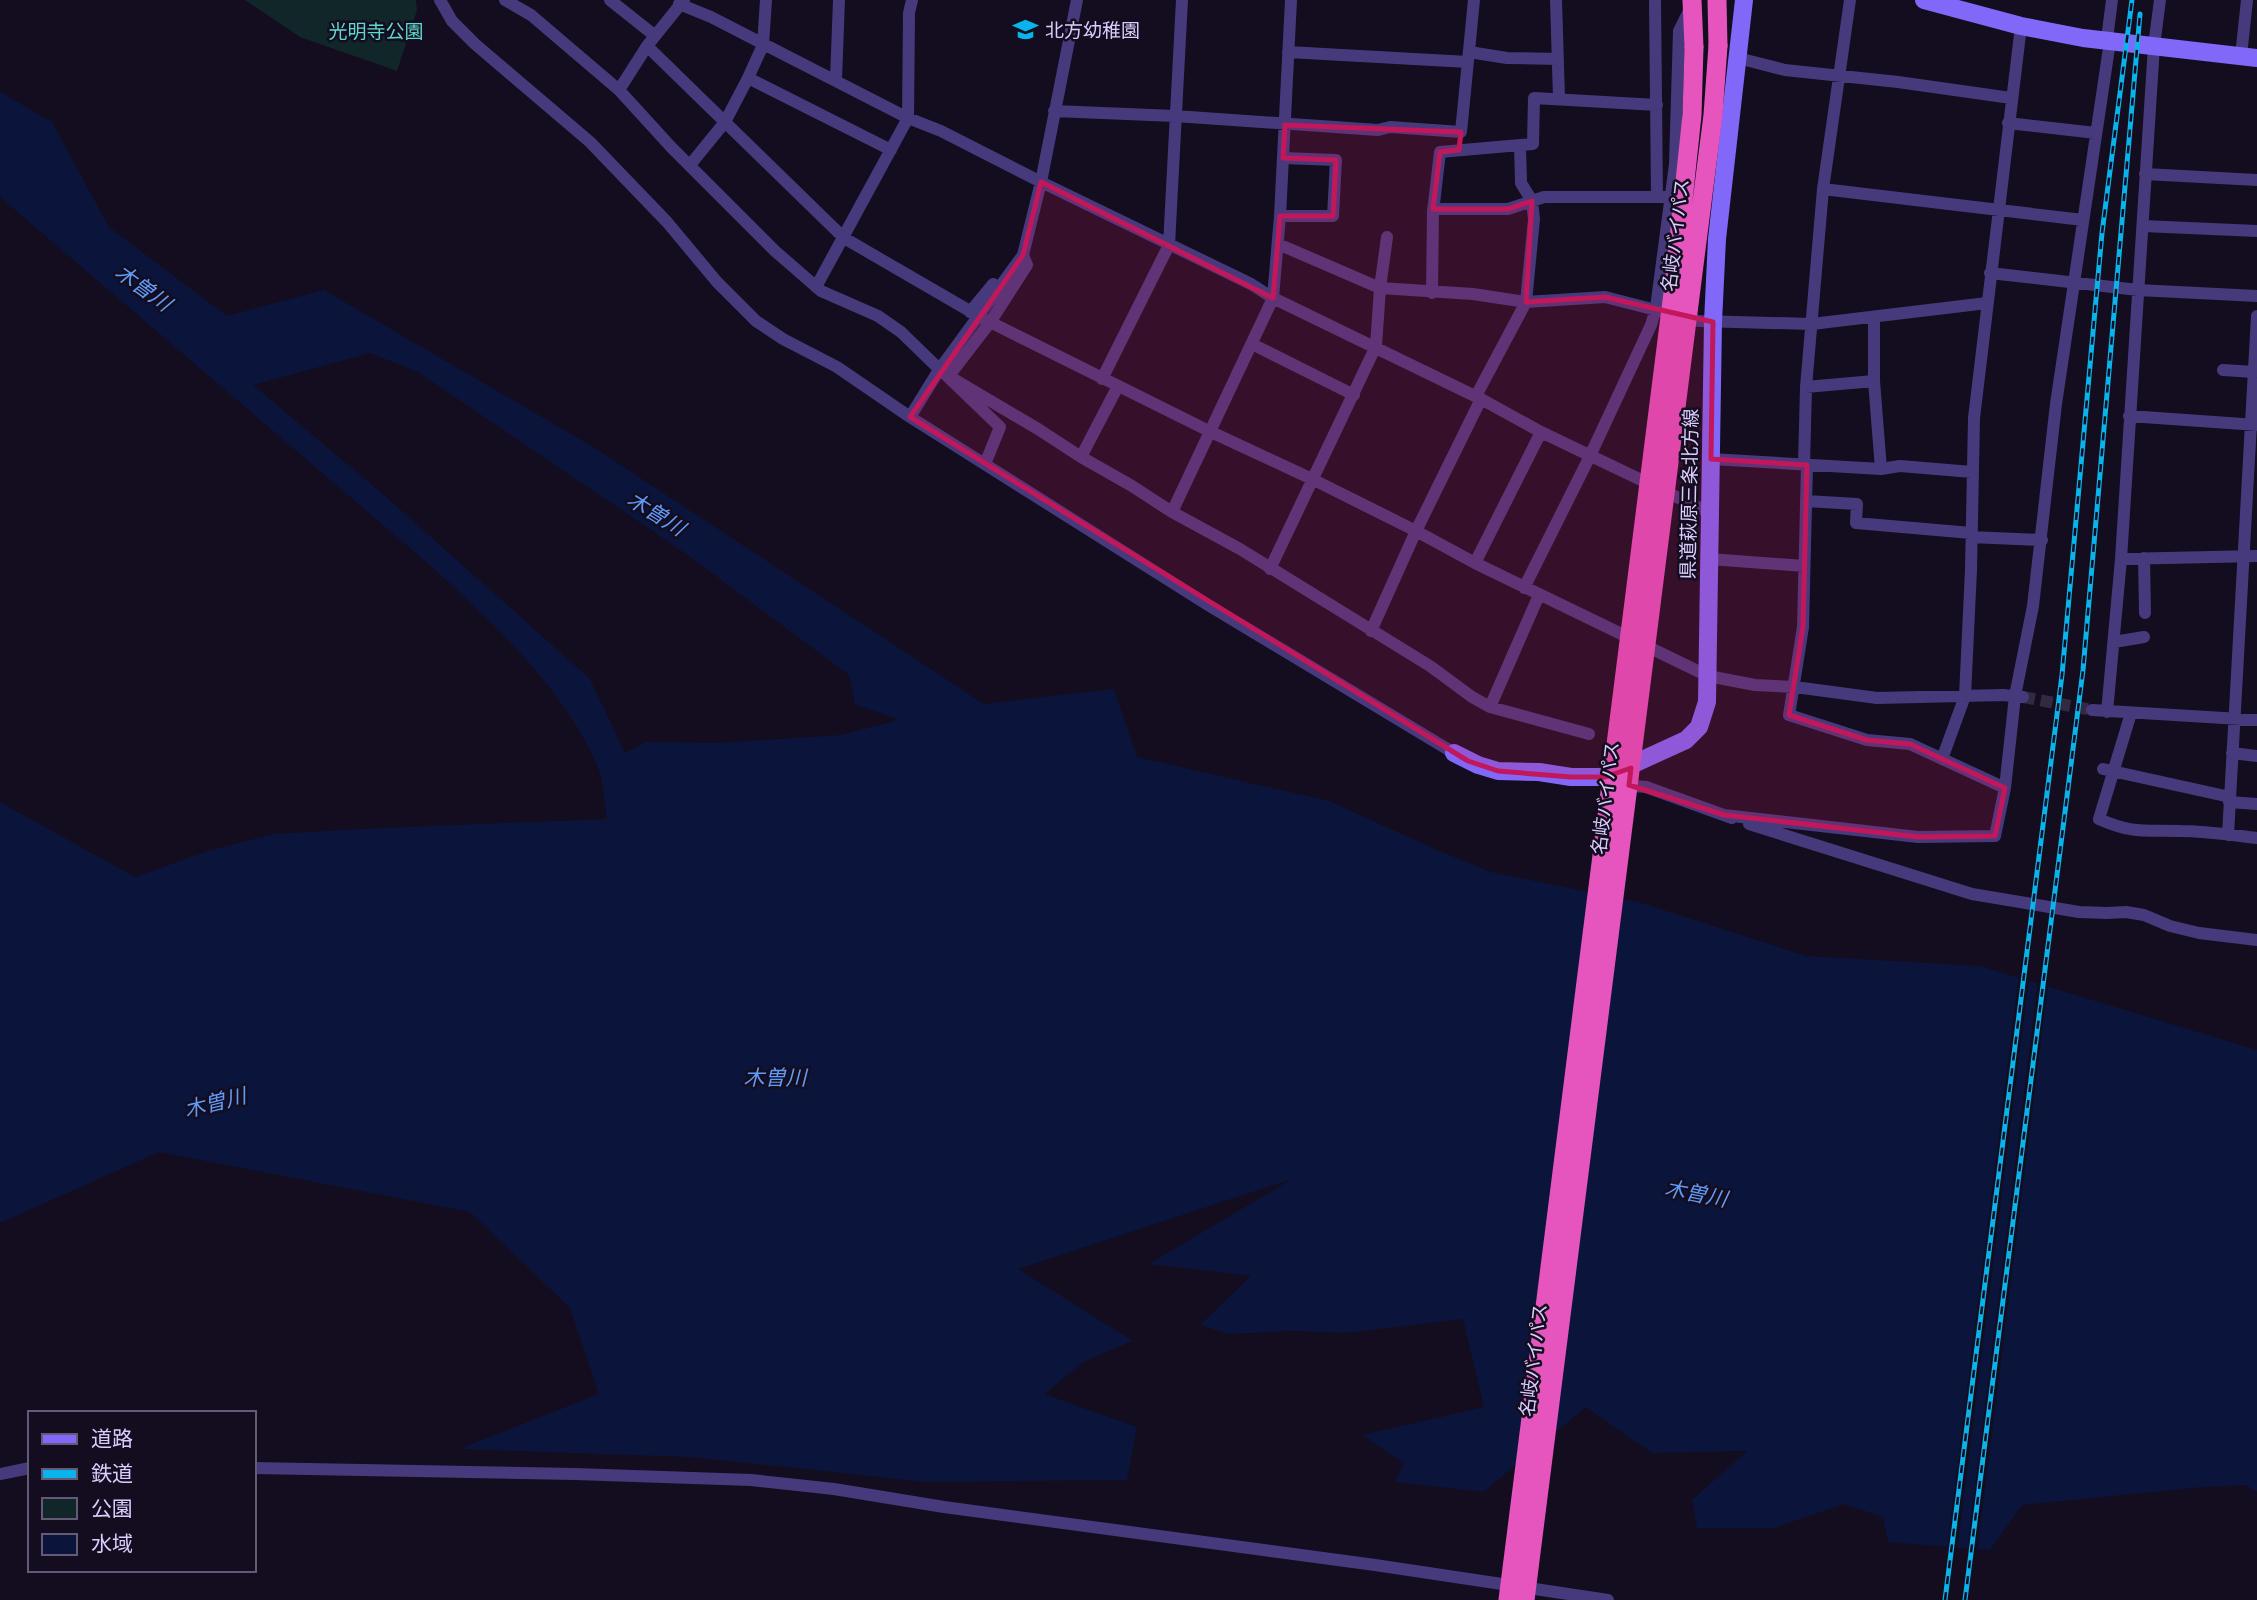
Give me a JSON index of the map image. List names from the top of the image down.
{
  "streets": {
    "highway": ["名岐バイパス"],
    "main road": ["県道萩原三条北方線"]
  },
  "water": ["木曽川"],
  "parks": ["光明寺公園"],
  "places": {
    "school or university": ["北方幼稚園"]
  },
  "legend": [
    "道路",
    "鉄道",
    "公園",
    "水域"
  ]
}
